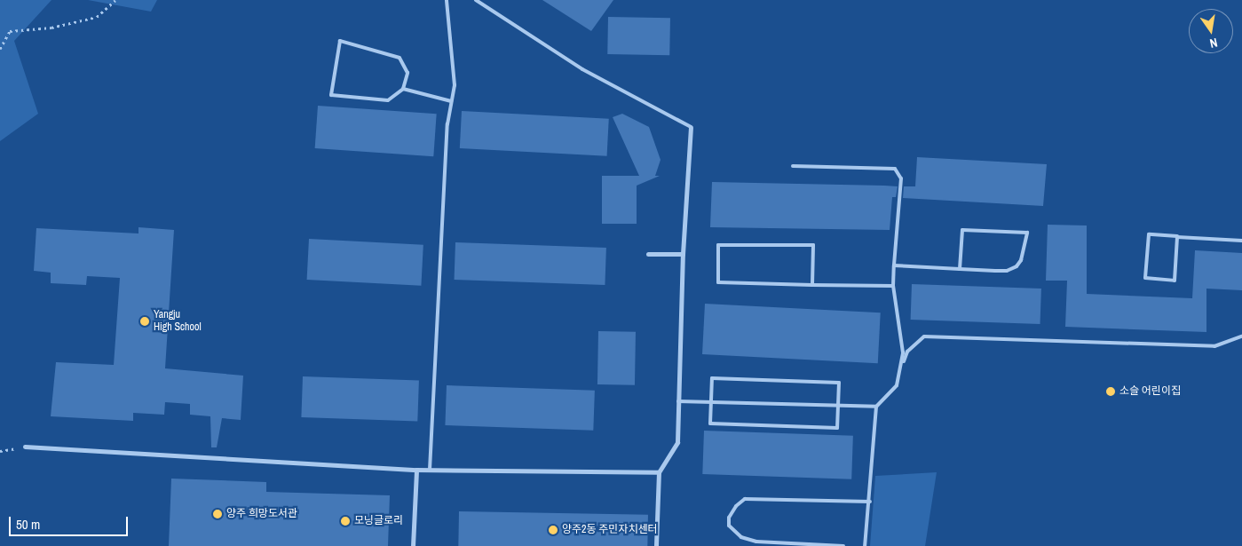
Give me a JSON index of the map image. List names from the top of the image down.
{
  "places": [
    "Yangju High School",
    "소슬 어린이집",
    "양주 희망도서관",
    "모닝글로리",
    "양주2동 주민자치센터"
  ],
  "scale_bar": "50 m",
  "north": "bottom"
}
